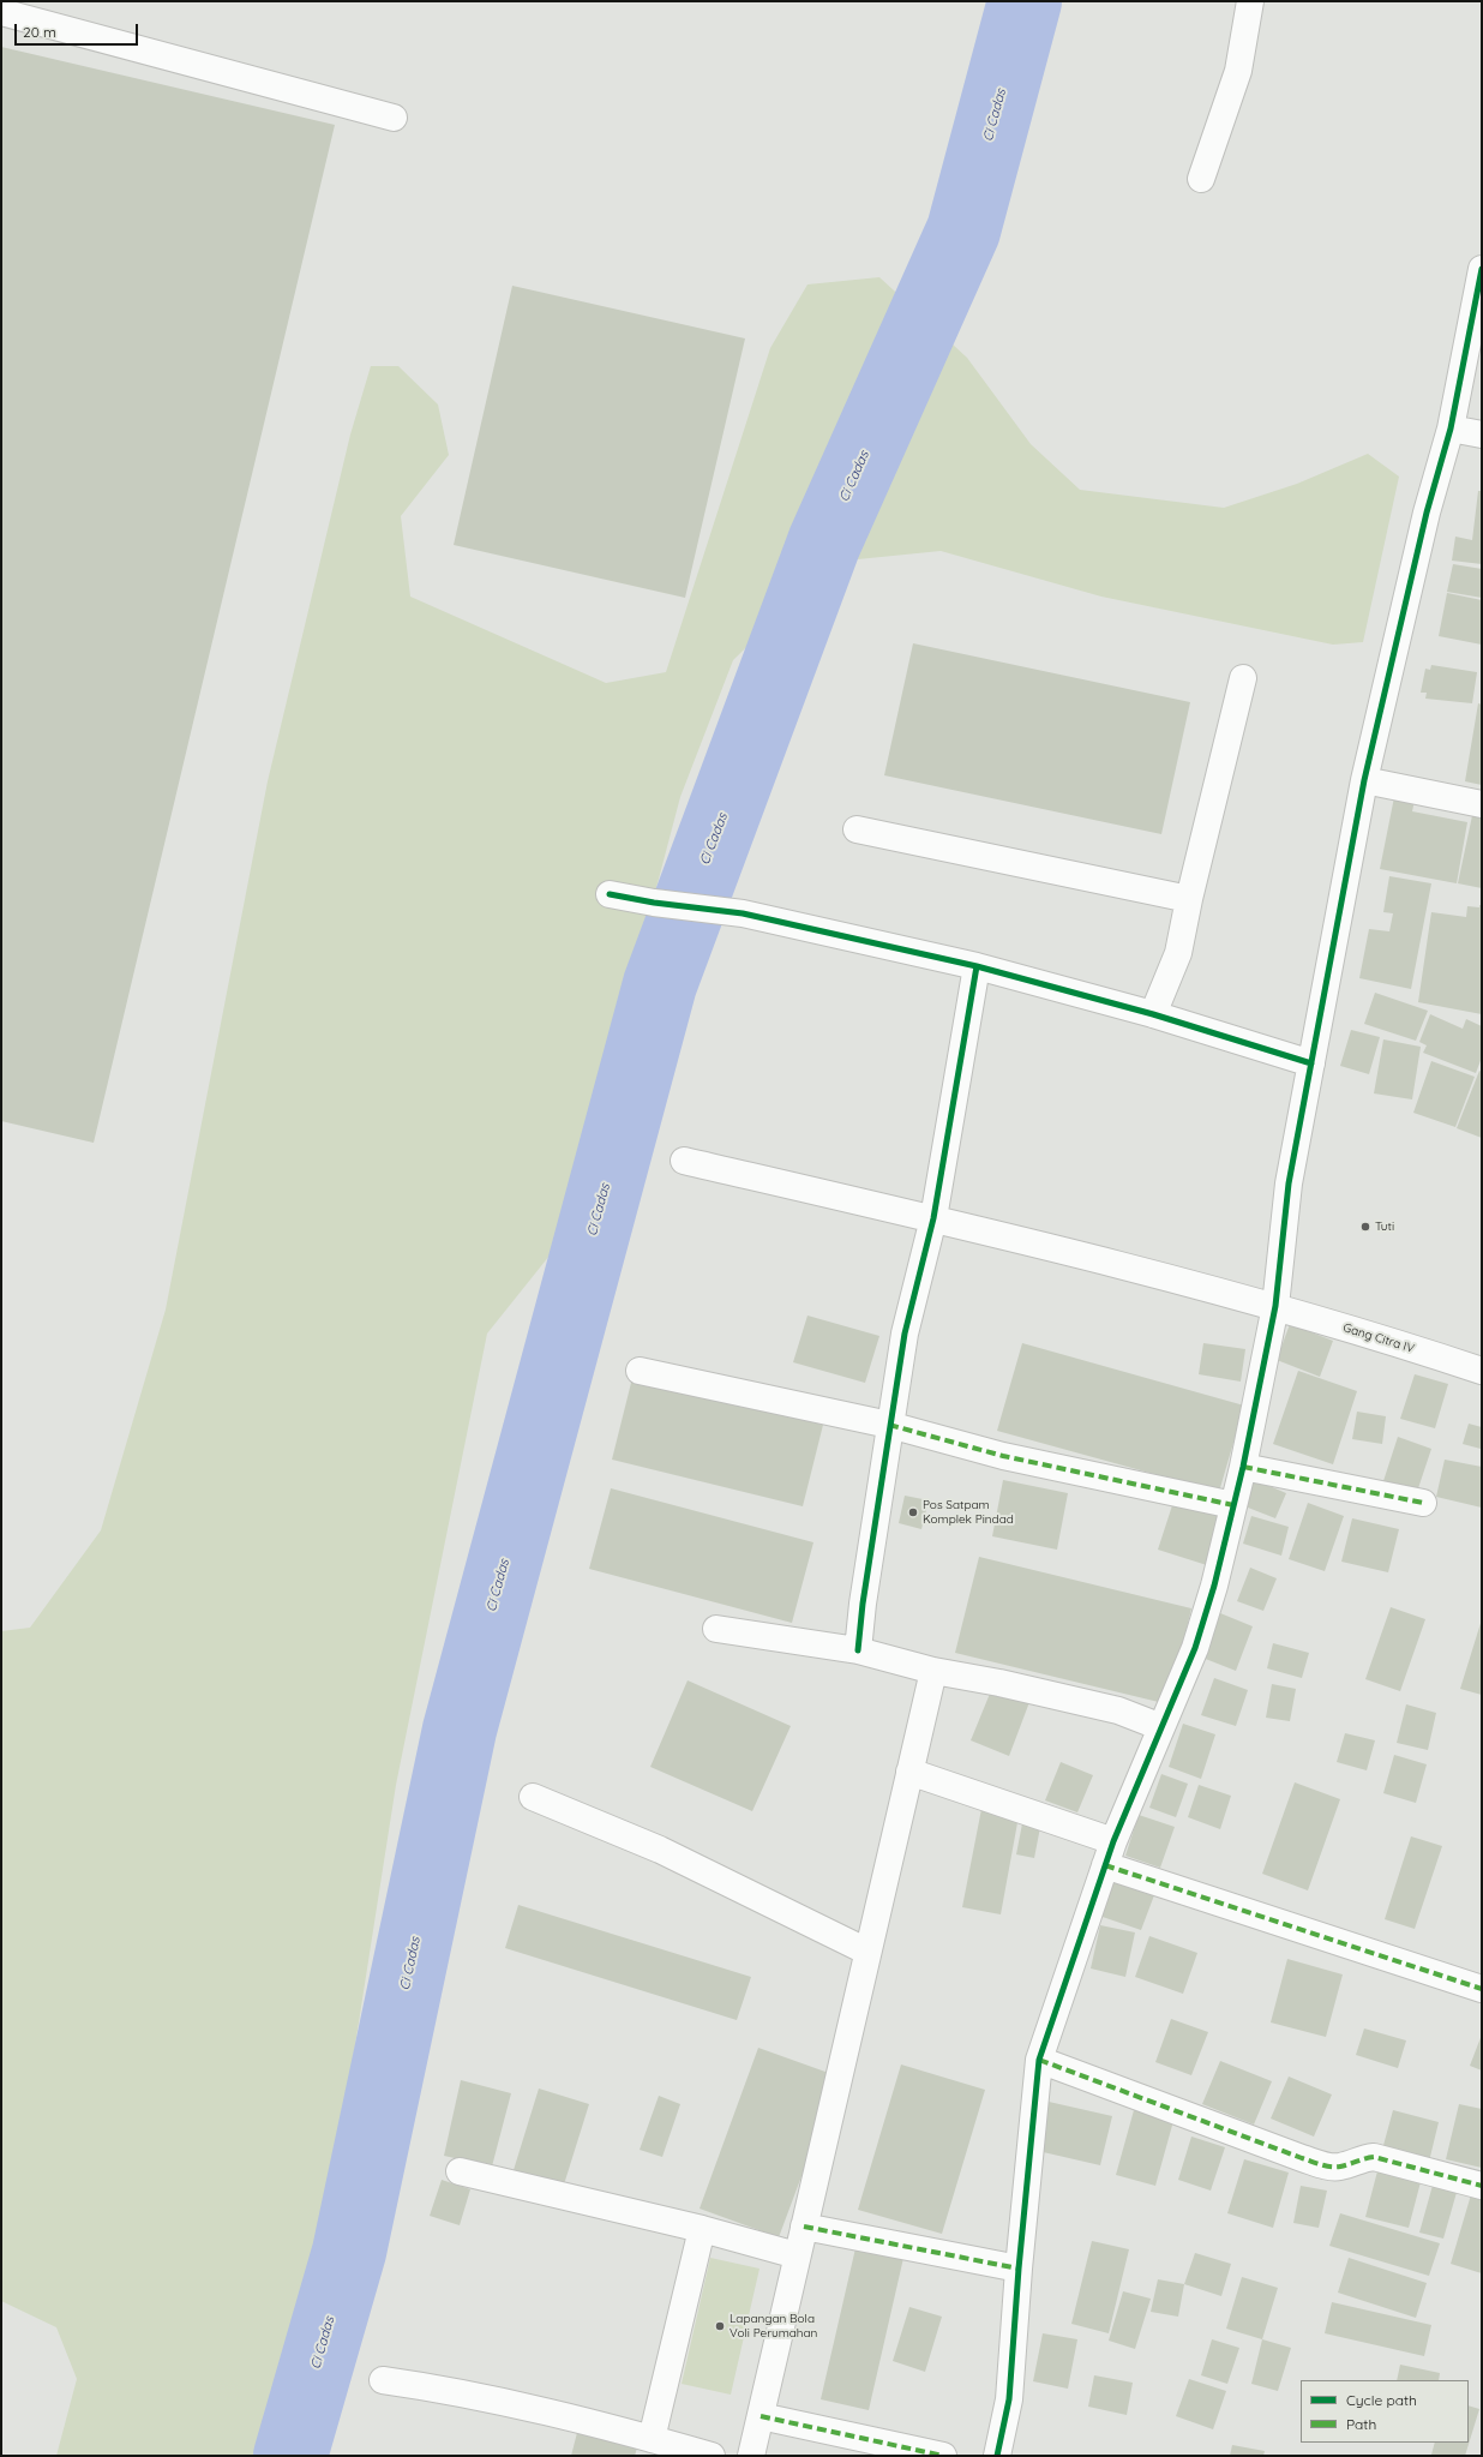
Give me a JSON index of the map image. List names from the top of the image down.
{
  "streets": {
    "street": ["Gang Citra IV"]
  },
  "water": ["Ci Cadas"],
  "places": ["Tuti", "Pos Satpam Komplek Pindad", "Lapangan Bola Voli Perumahan"],
  "legend": ["Cycle path", "Path"],
  "scale_bar": "20 m"
}
